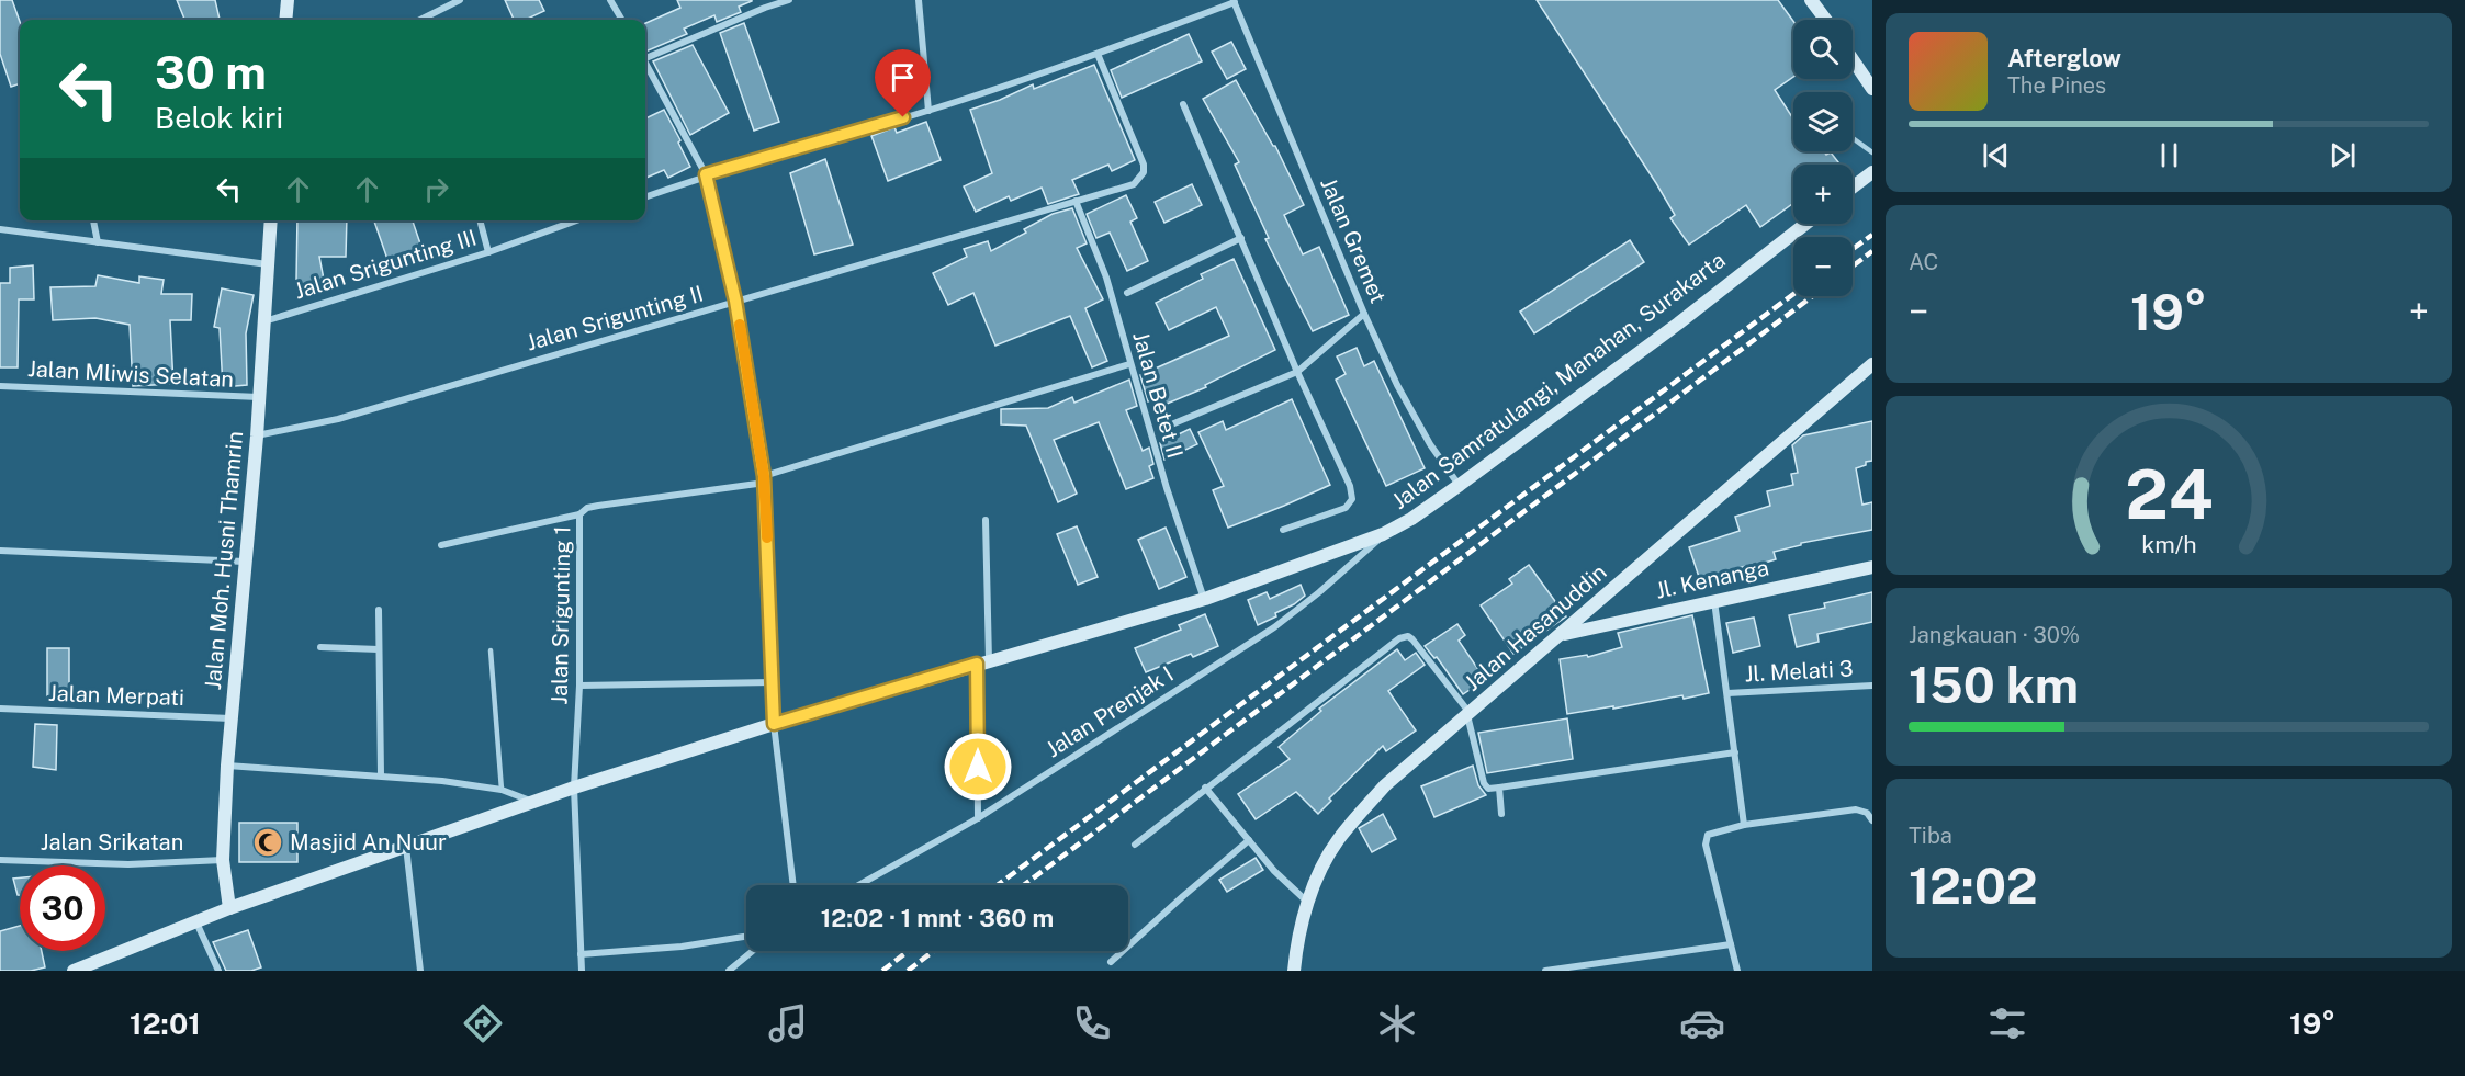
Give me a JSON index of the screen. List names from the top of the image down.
{
  "streets": {
    "main road": [
      "Jalan Samratulangi, Manahan, Surakarta",
      "Jalan Moh. Husni Thamrin",
      "Jl. Kenanga",
      "Jalan Hasanuddin"
    ],
    "street": [
      "Jalan Gremet",
      "Jalan Srigunting III",
      "Jalan Srigunting II",
      "Jalan Mliwis Selatan",
      "Jalan Betet II",
      "Jalan Srigunting 1",
      "Jl. Melati 3",
      "Jalan Merpati",
      "Jalan Prenjak I",
      "Jalan Srikatan"
    ]
  },
  "crossings": [
    ["Jalan Gremet", "Jalan Samratulangi, Manahan, Surakarta"],
    ["Jalan Srigunting III", "Jalan Moh. Husni Thamrin"],
    ["Jalan Srigunting II", "Jalan Betet II"],
    ["Jalan Srigunting II", "Jalan Moh. Husni Thamrin"],
    ["Jalan Mliwis Selatan", "Jalan Moh. Husni Thamrin"],
    ["Jalan Samratulangi, Manahan, Surakarta", "Jalan Betet II"],
    ["Jalan Samratulangi, Manahan, Surakarta", "Jalan Moh. Husni Thamrin"],
    ["Jalan Samratulangi, Manahan, Surakarta", "Jalan Srigunting 1"],
    ["Jalan Samratulangi, Manahan, Surakarta", "Jalan Prenjak I"],
    ["Jalan Betet II", "Jalan Srigunting 1"],
    ["Jalan Moh. Husni Thamrin", "Jalan Merpati"],
    ["Jalan Moh. Husni Thamrin", "Jalan Srikatan"],
    ["Jl. Kenanga", "Jalan Hasanuddin"]
  ],
  "places": {
    "mosque": ["Masjid An Nuur"]
  },
  "page": {
    "map_buttons": ["+", "−"],
    "turn": ["30 m", "Belok kiri"],
    "song": ["Afterglow", "The Pines"],
    "tile": [
      "AC",
      ["Jangkauan · 30%", "150 km"],
      ["Tiba", "12:02"]
    ],
    "heat": ["−", "19°", "+"],
    "limit": "30",
    "trip": "12:02 · 1 mnt · 360 m",
    "tabs": ["12:01", "19°"],
    "gauge": ["24", "km/h"]
  }
}
